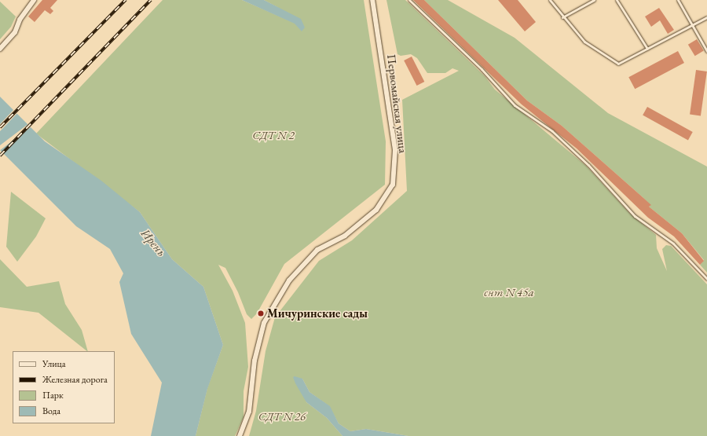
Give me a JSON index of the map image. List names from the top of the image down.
{
  "streets": {
    "street": ["Первомайская улица"]
  },
  "water": ["Ирень"],
  "parks": ["СДТ N 2", "снт N 45а", "СДТ N 26"],
  "places": ["Мичуринские сады"],
  "legend": [
    "Улица",
    "Железная дорога",
    "Парк",
    "Вода"
  ]
}
